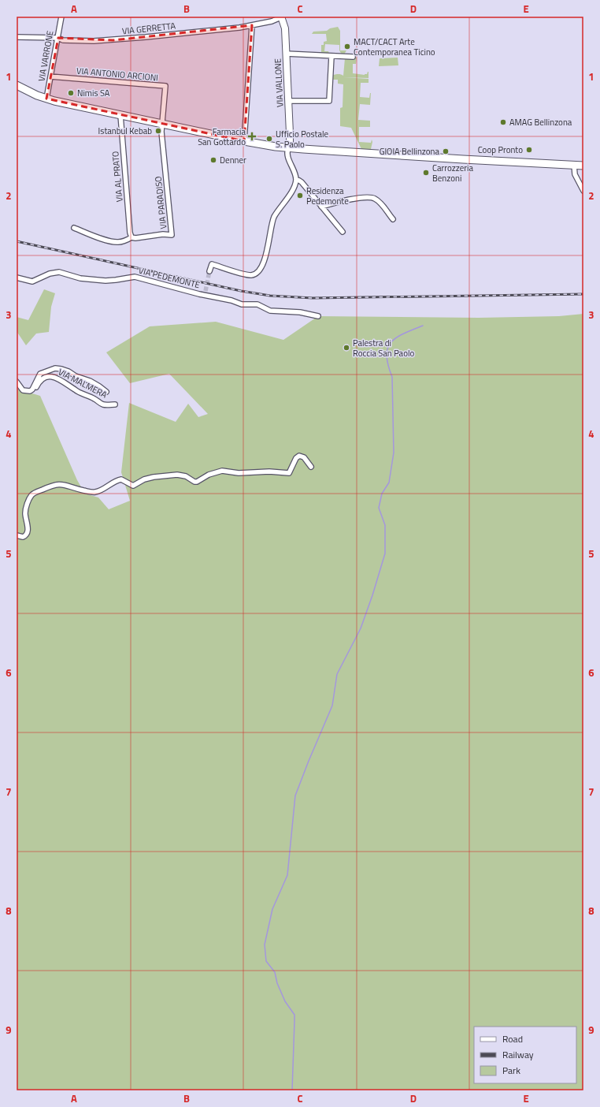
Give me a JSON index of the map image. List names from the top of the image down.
{
  "streets": {
    "street": [
      "VIA GERRETTA",
      "VIA VARRONE",
      "VIA ANTONIO ARCIONI",
      "VIA VALLONE",
      "VIA AL PRATO",
      "VIA PARADISO",
      "VIA PEDEMONTE",
      "VIA MALMERA"
    ]
  },
  "crossings": [
    ["VIA GERRETTA", "VIA VARRONE"],
    ["VIA GERRETTA", "VIA VALLONE"],
    ["VIA VARRONE", "VIA ANTONIO ARCIONI"],
    ["VIA ANTONIO ARCIONI", "VIA PARADISO"],
    ["VIA AL PRATO", "VIA PARADISO"]
  ],
  "places": {
    "other": [
      "MACT/CACT Arte Contemporanea Ticino",
      "Nimis SA",
      "AMAG Bellinzona",
      "Istanbul Kebab",
      "Ufficio Postale S. Paolo",
      "Coop Pronto",
      "GIOIA Bellinzona",
      "Denner",
      "Carrozzeria Benzoni",
      "Residenza Pedemonte",
      "Palestra di Roccia San Paolo"
    ],
    "health": ["Farmacia San Gottardo"]
  },
  "legend": ["Road", "Railway", "Park"],
  "grid": {
    "columns": [
      "A",
      "B",
      "C",
      "D",
      "E"
    ],
    "rows": [
      "1",
      "2",
      "3",
      "4",
      "5",
      "6",
      "7",
      "8",
      "9"
    ]
  }
}
